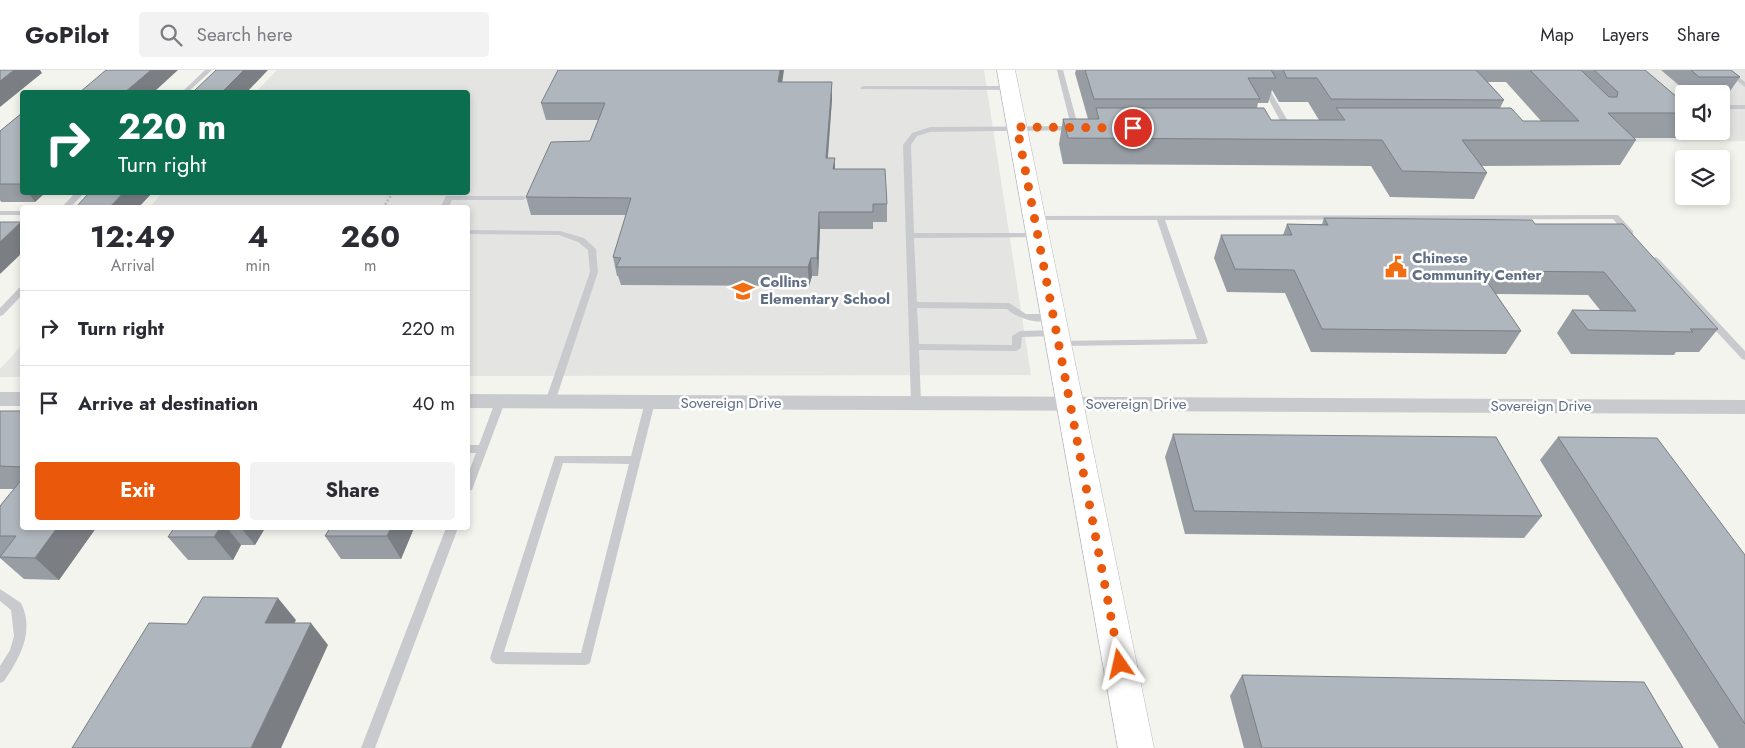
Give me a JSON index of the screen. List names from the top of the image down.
{
  "streets": {
    "street": ["Sovereign Drive"]
  },
  "places": {
    "public building": ["Chinese Community Center"],
    "school or university": ["Collins Elementary School"]
  },
  "page": {
    "header": "GoPilot",
    "search": "Search here",
    "nav": ["Map", "Layers", "Share"],
    "turn": ["220 m", "Turn right"],
    "eta": [
      "12:49",
      "Arrival",
      "4",
      "min",
      "260",
      "m"
    ],
    "list": [
      {
        "name": "Turn right",
        "value": "220 m"
      },
      {
        "name": "Arrive at destination",
        "value": "40 m"
      }
    ],
    "buttons": ["Exit", "Share"]
  }
}
